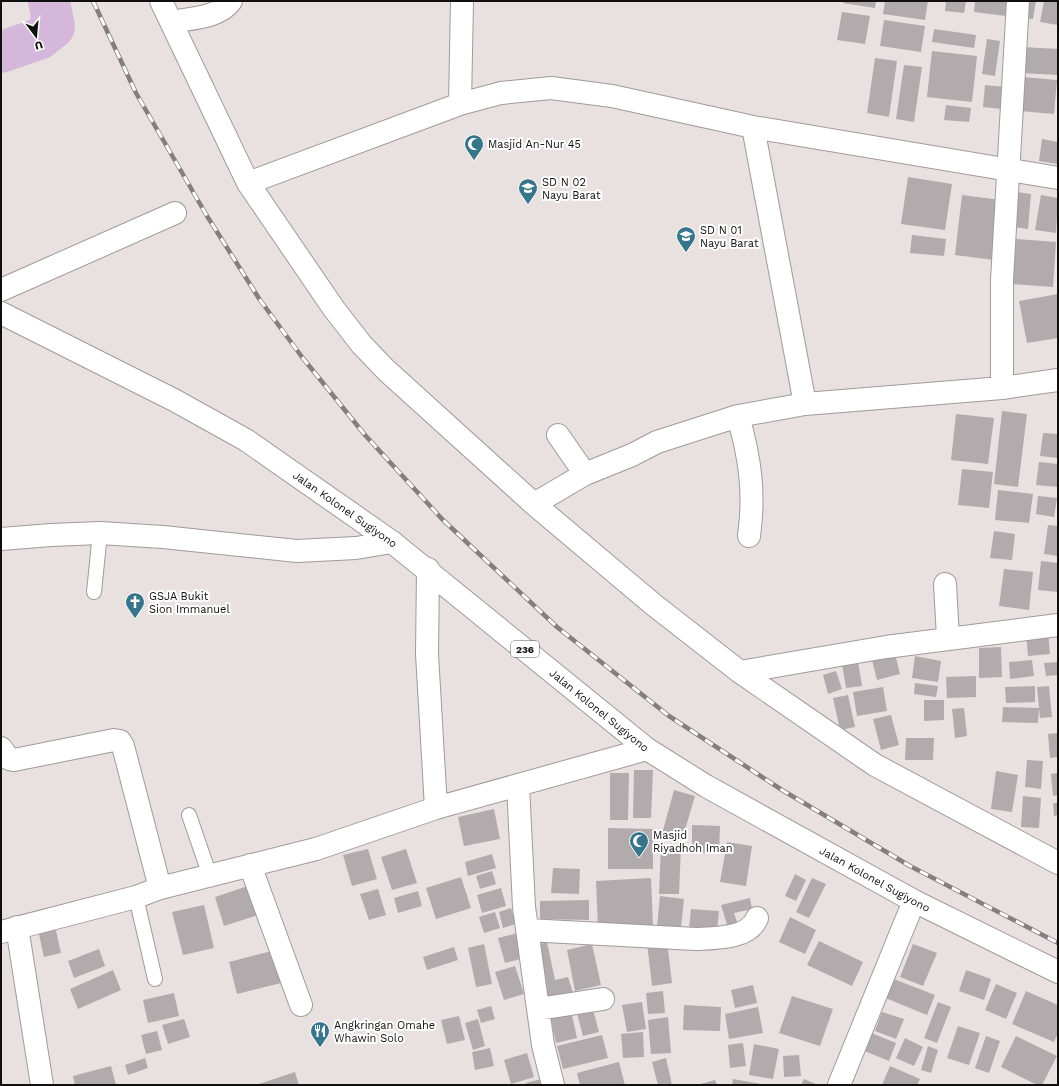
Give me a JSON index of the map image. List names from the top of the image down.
{
  "streets": {
    "street": ["Jalan Kolonel Sugiyono", "236"]
  },
  "places": {
    "mosque": ["Masjid An-Nur 45", "Masjid Riyadhoh Iman"],
    "school or university": ["SD N 02 Nayu Barat", "SD N 01 Nayu Barat"],
    "church": ["GSJA Bukit Sion Immanuel"],
    "restaurant": ["Angkringan Omahe Whawin Solo"]
  },
  "north": "bottom"
}
